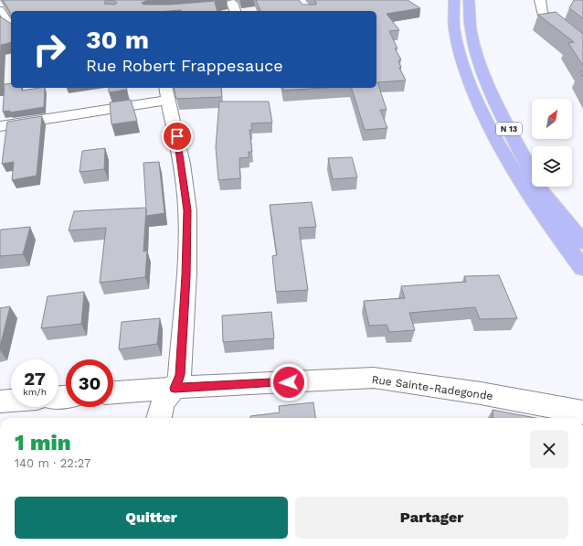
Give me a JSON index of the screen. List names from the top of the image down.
{
  "streets": {
    "main road": ["N 13"],
    "street": ["Rue Sainte-Radegonde"]
  },
  "north": "top right",
  "page": {
    "turn": ["30 m", "Rue Robert Frappesauce"],
    "speed": "27 km/h",
    "limit": "30",
    "heading": ["1 min", "140 m · 22:27"],
    "buttons": ["Quitter", "Partager"]
  }
}
